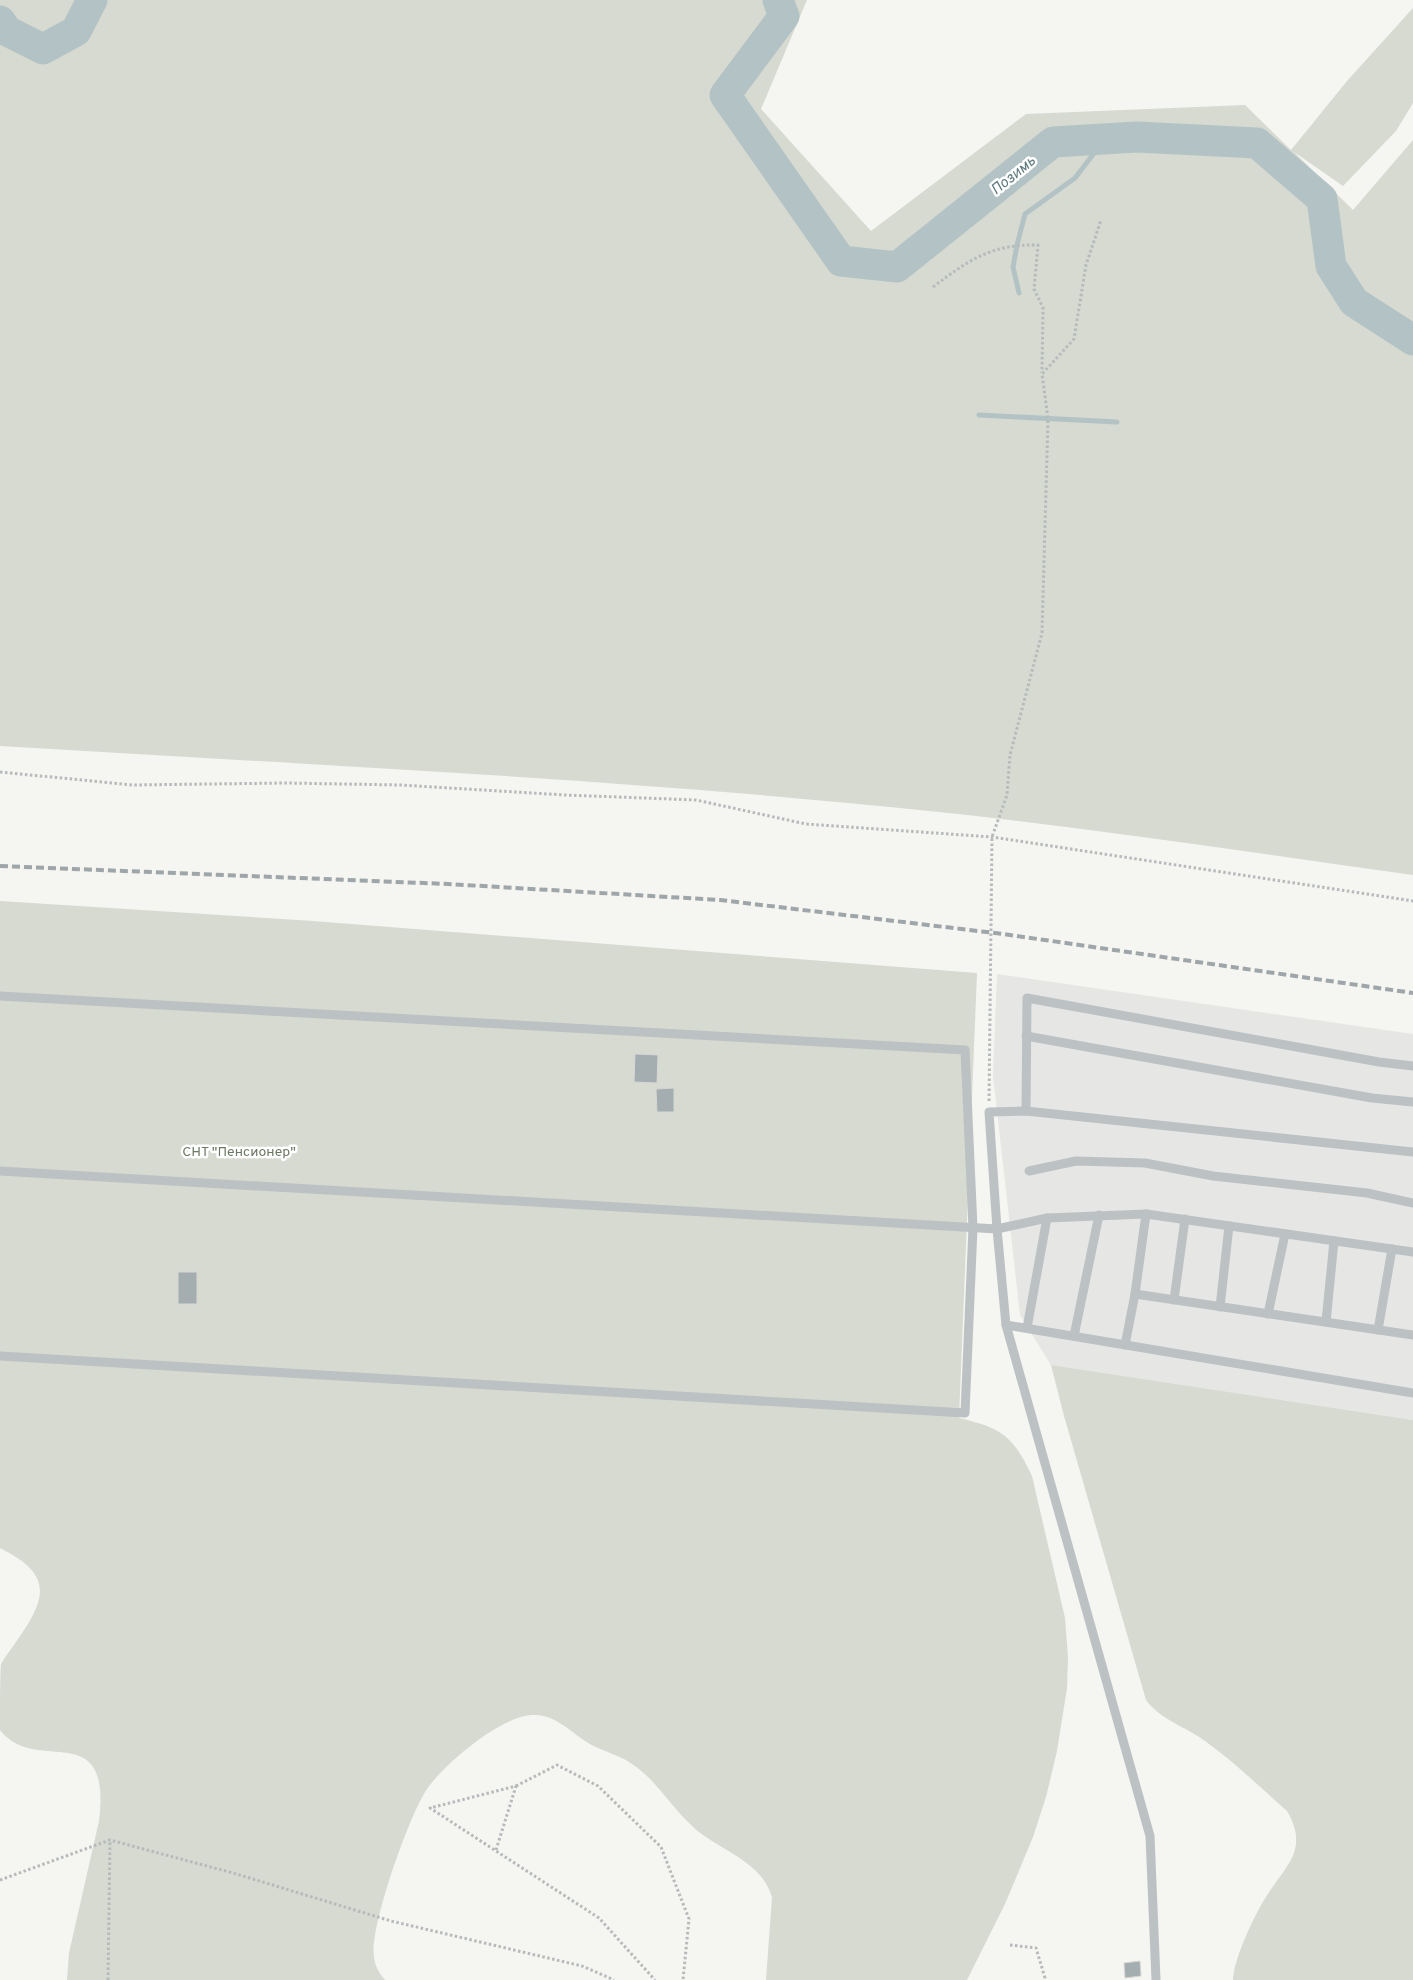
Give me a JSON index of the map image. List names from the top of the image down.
{
  "water": ["Позимь"],
  "parks": ["СНТ \"Пенсионер\""]
}
